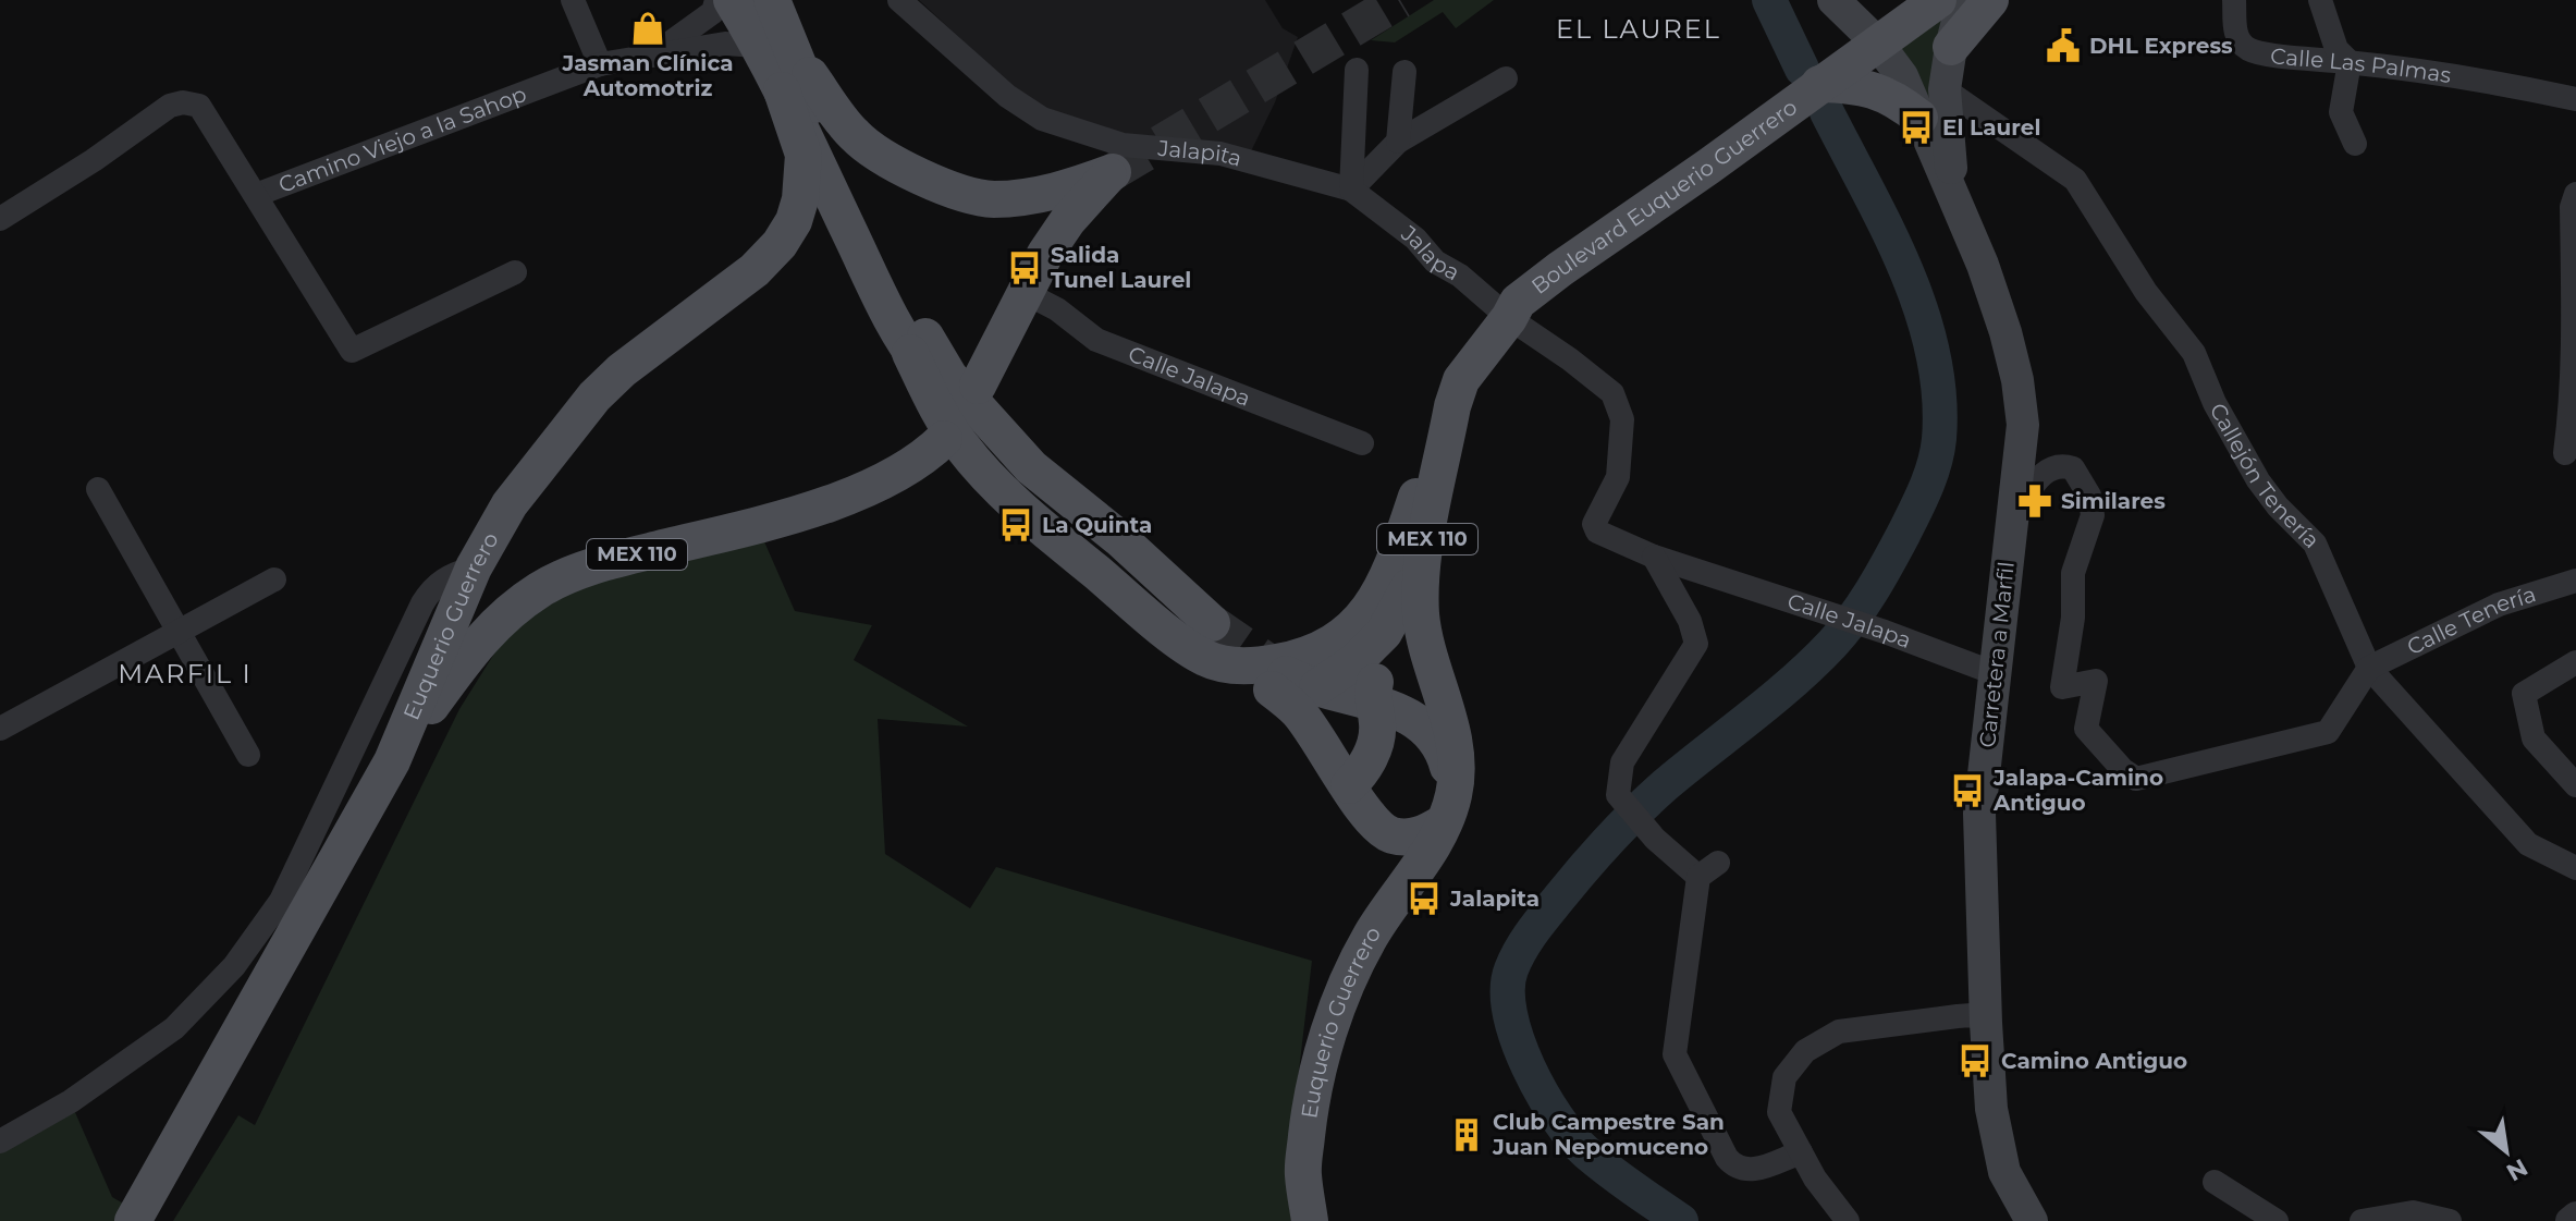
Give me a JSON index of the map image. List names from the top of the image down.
{
  "streets": {
    "main road": [
      "Boulevard Euquerio Guerrero",
      "MEX 110",
      "Euquerio Guerrero",
      "Carretera a Marfil"
    ],
    "street": [
      "Calle Las Palmas",
      "Camino Viejo a la Sahop",
      "Jalapita",
      "Jalapa",
      "Calle Jalapa",
      "Callejón Tenería",
      "Calle Tenería"
    ]
  },
  "crossings": [
    ["Camino Viejo a la Sahop", "MEX 110"],
    ["Jalapita", "Jalapa"],
    ["Boulevard Euquerio Guerrero", "Jalapa"],
    ["Boulevard Euquerio Guerrero", "MEX 110"],
    ["Boulevard Euquerio Guerrero", "Euquerio Guerrero"],
    ["Boulevard Euquerio Guerrero", "Carretera a Marfil"],
    ["Jalapa", "Calle Jalapa"],
    ["Calle Jalapa", "Carretera a Marfil"],
    ["Callejón Tenería", "Calle Tenería"],
    ["Callejón Tenería", "Carretera a Marfil"],
    ["MEX 110", "Euquerio Guerrero"],
    ["MEX 110", "Carretera a Marfil"]
  ],
  "districts": ["EL LAUREL", "MARFIL I"],
  "places": {
    "shop": ["Jasman Clínica Automotriz"],
    "public building": ["DHL Express"],
    "bus stop": [
      "El Laurel",
      "Salida Tunel Laurel",
      "La Quinta",
      "Jalapa-Camino Antiguo",
      "Jalapita",
      "Camino Antiguo"
    ],
    "pharmacy": ["Similares"],
    "building": ["Club Campestre San Juan Nepomuceno"]
  },
  "north": "bottom right"
}
